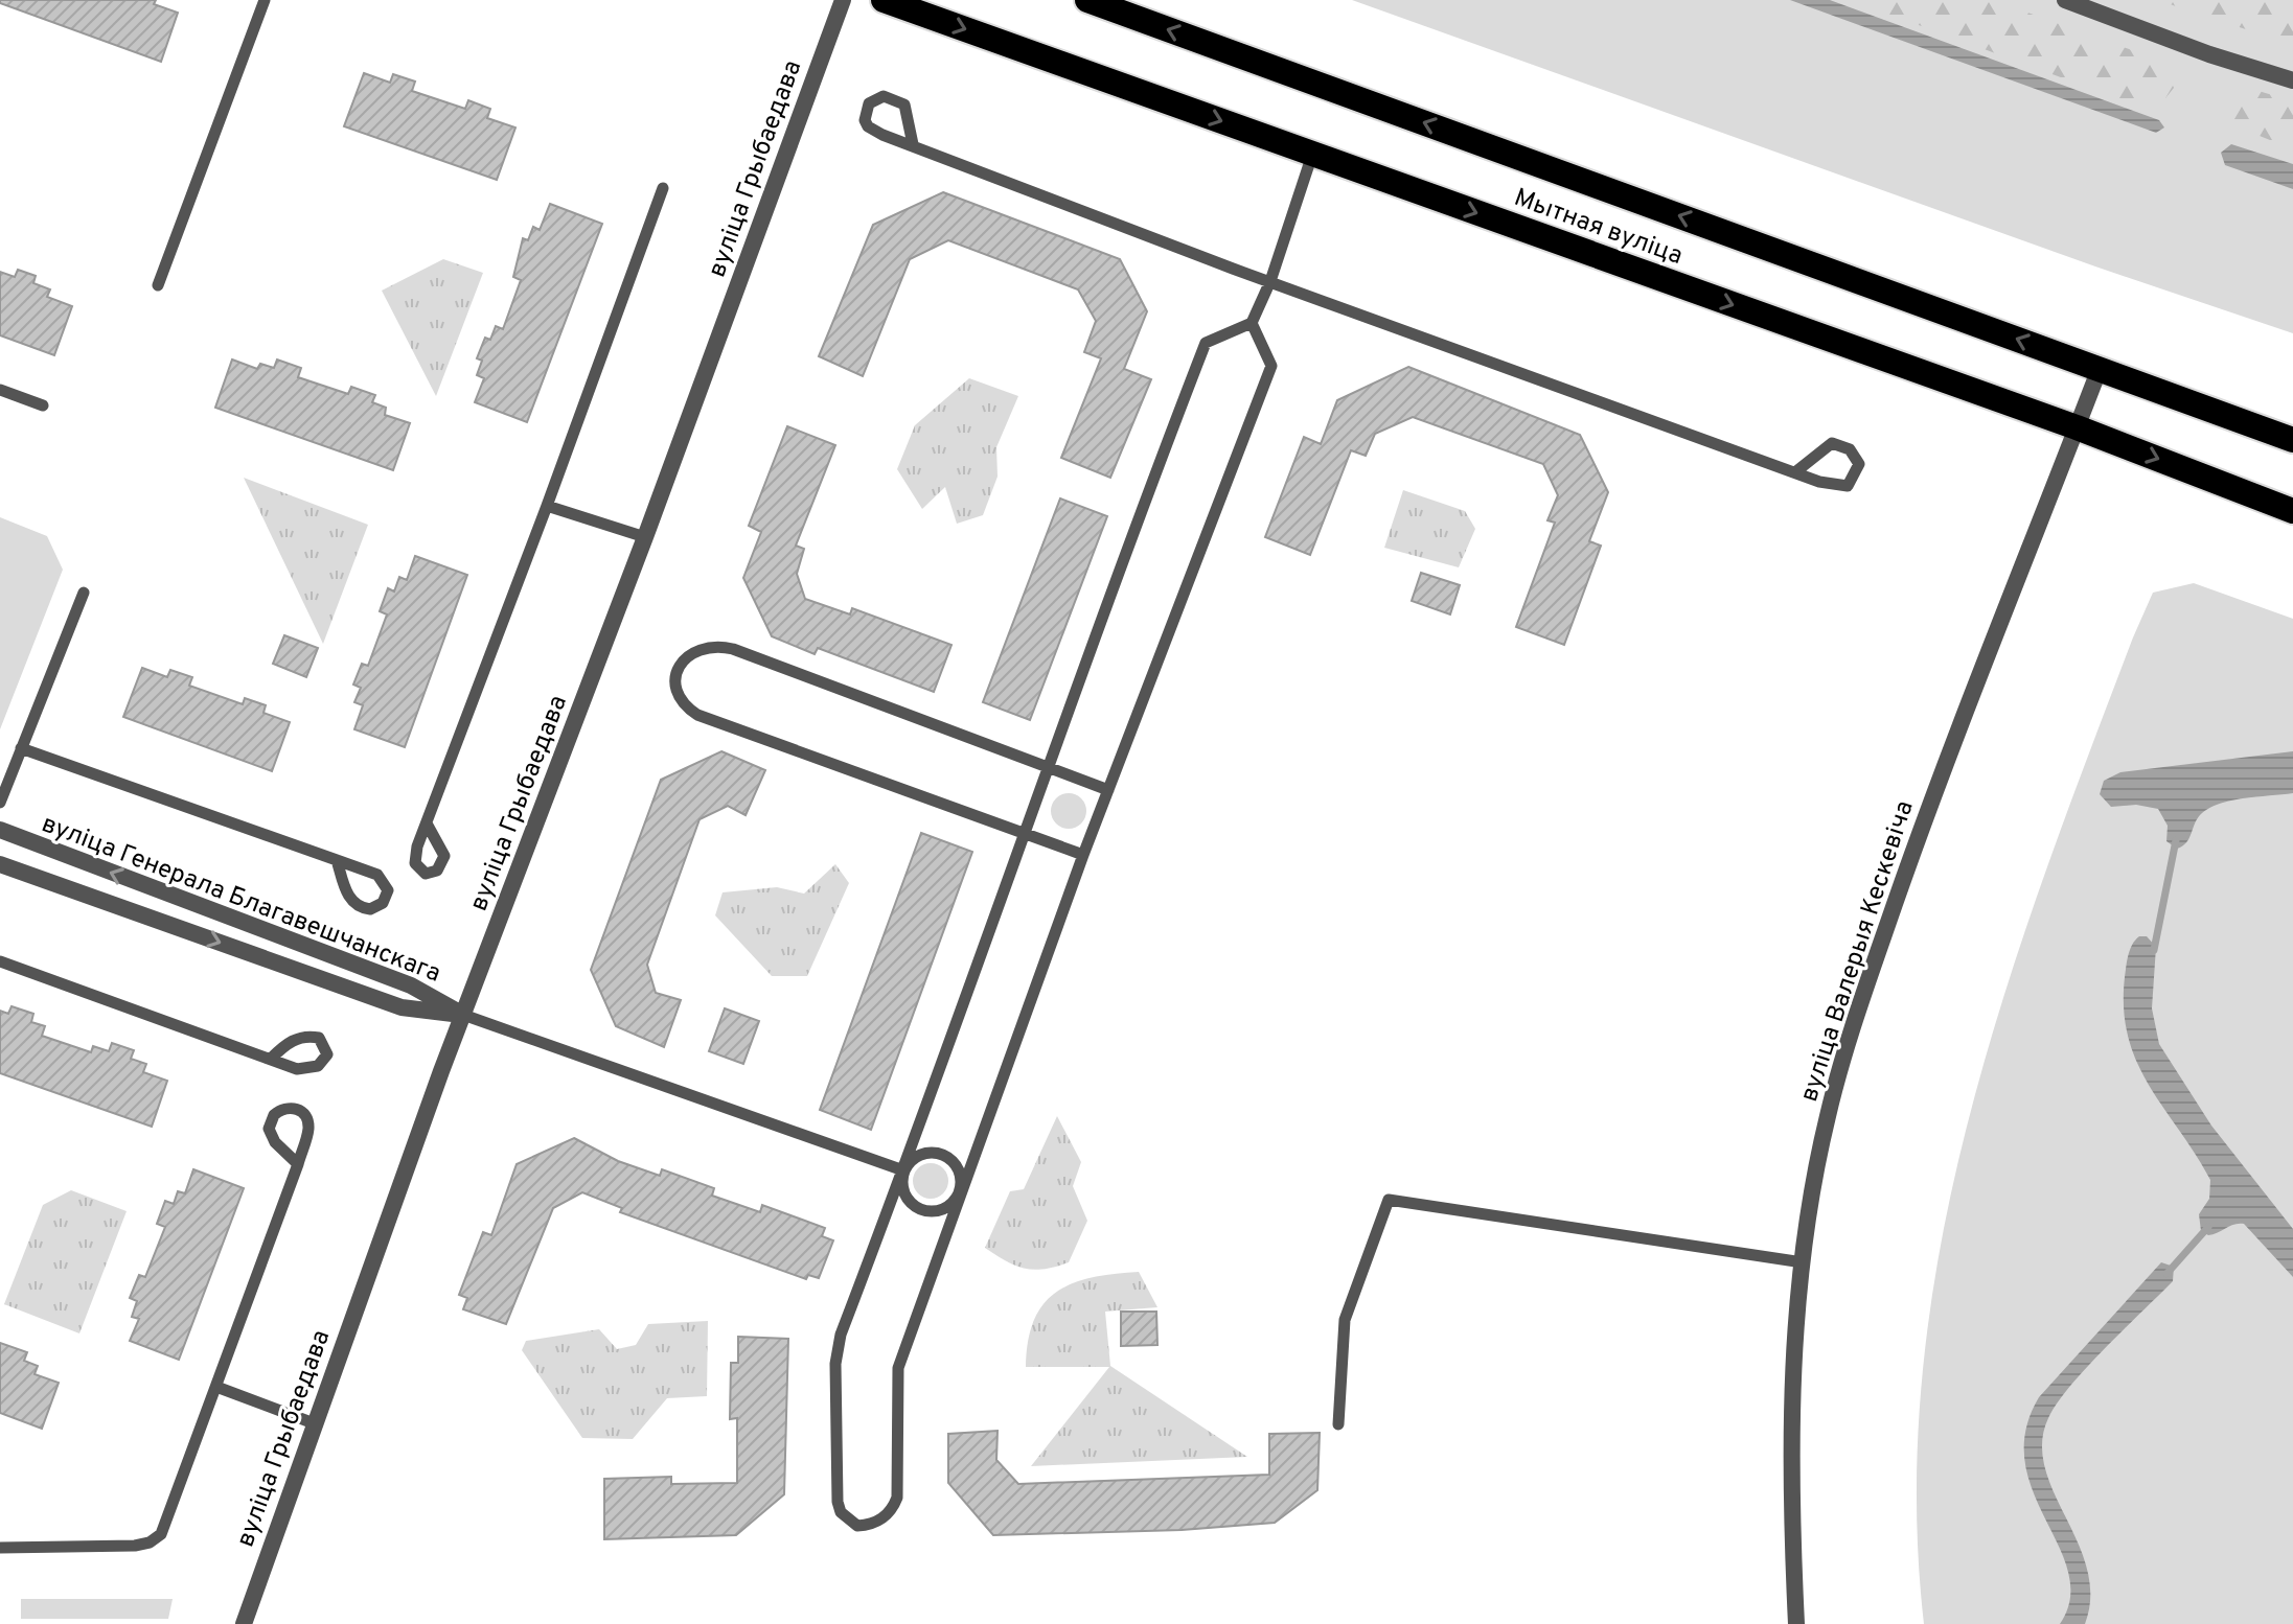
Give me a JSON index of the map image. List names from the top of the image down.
{
  "streets": {
    "highway": ["Мытная вуліца"],
    "street": ["вуліца Грыбаедава", "вуліца Генерала Благавешчанскага", "вуліца Валерыя Кескевіча"]
  },
  "crossings": [
    ["вуліца Грыбаедава", "вуліца Генерала Благавешчанскага"],
    ["Мытная вуліца", "вуліца Валерыя Кескевіча"]
  ]
}
